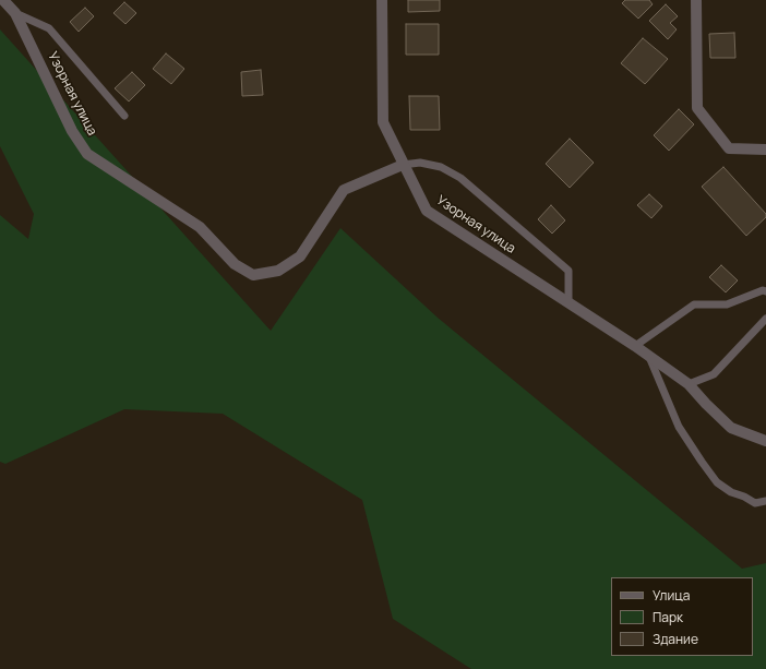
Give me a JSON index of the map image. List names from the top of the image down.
{
  "streets": {
    "street": ["Узорная улица"]
  },
  "legend": ["Улица", "Парк", "Здание"]
}
